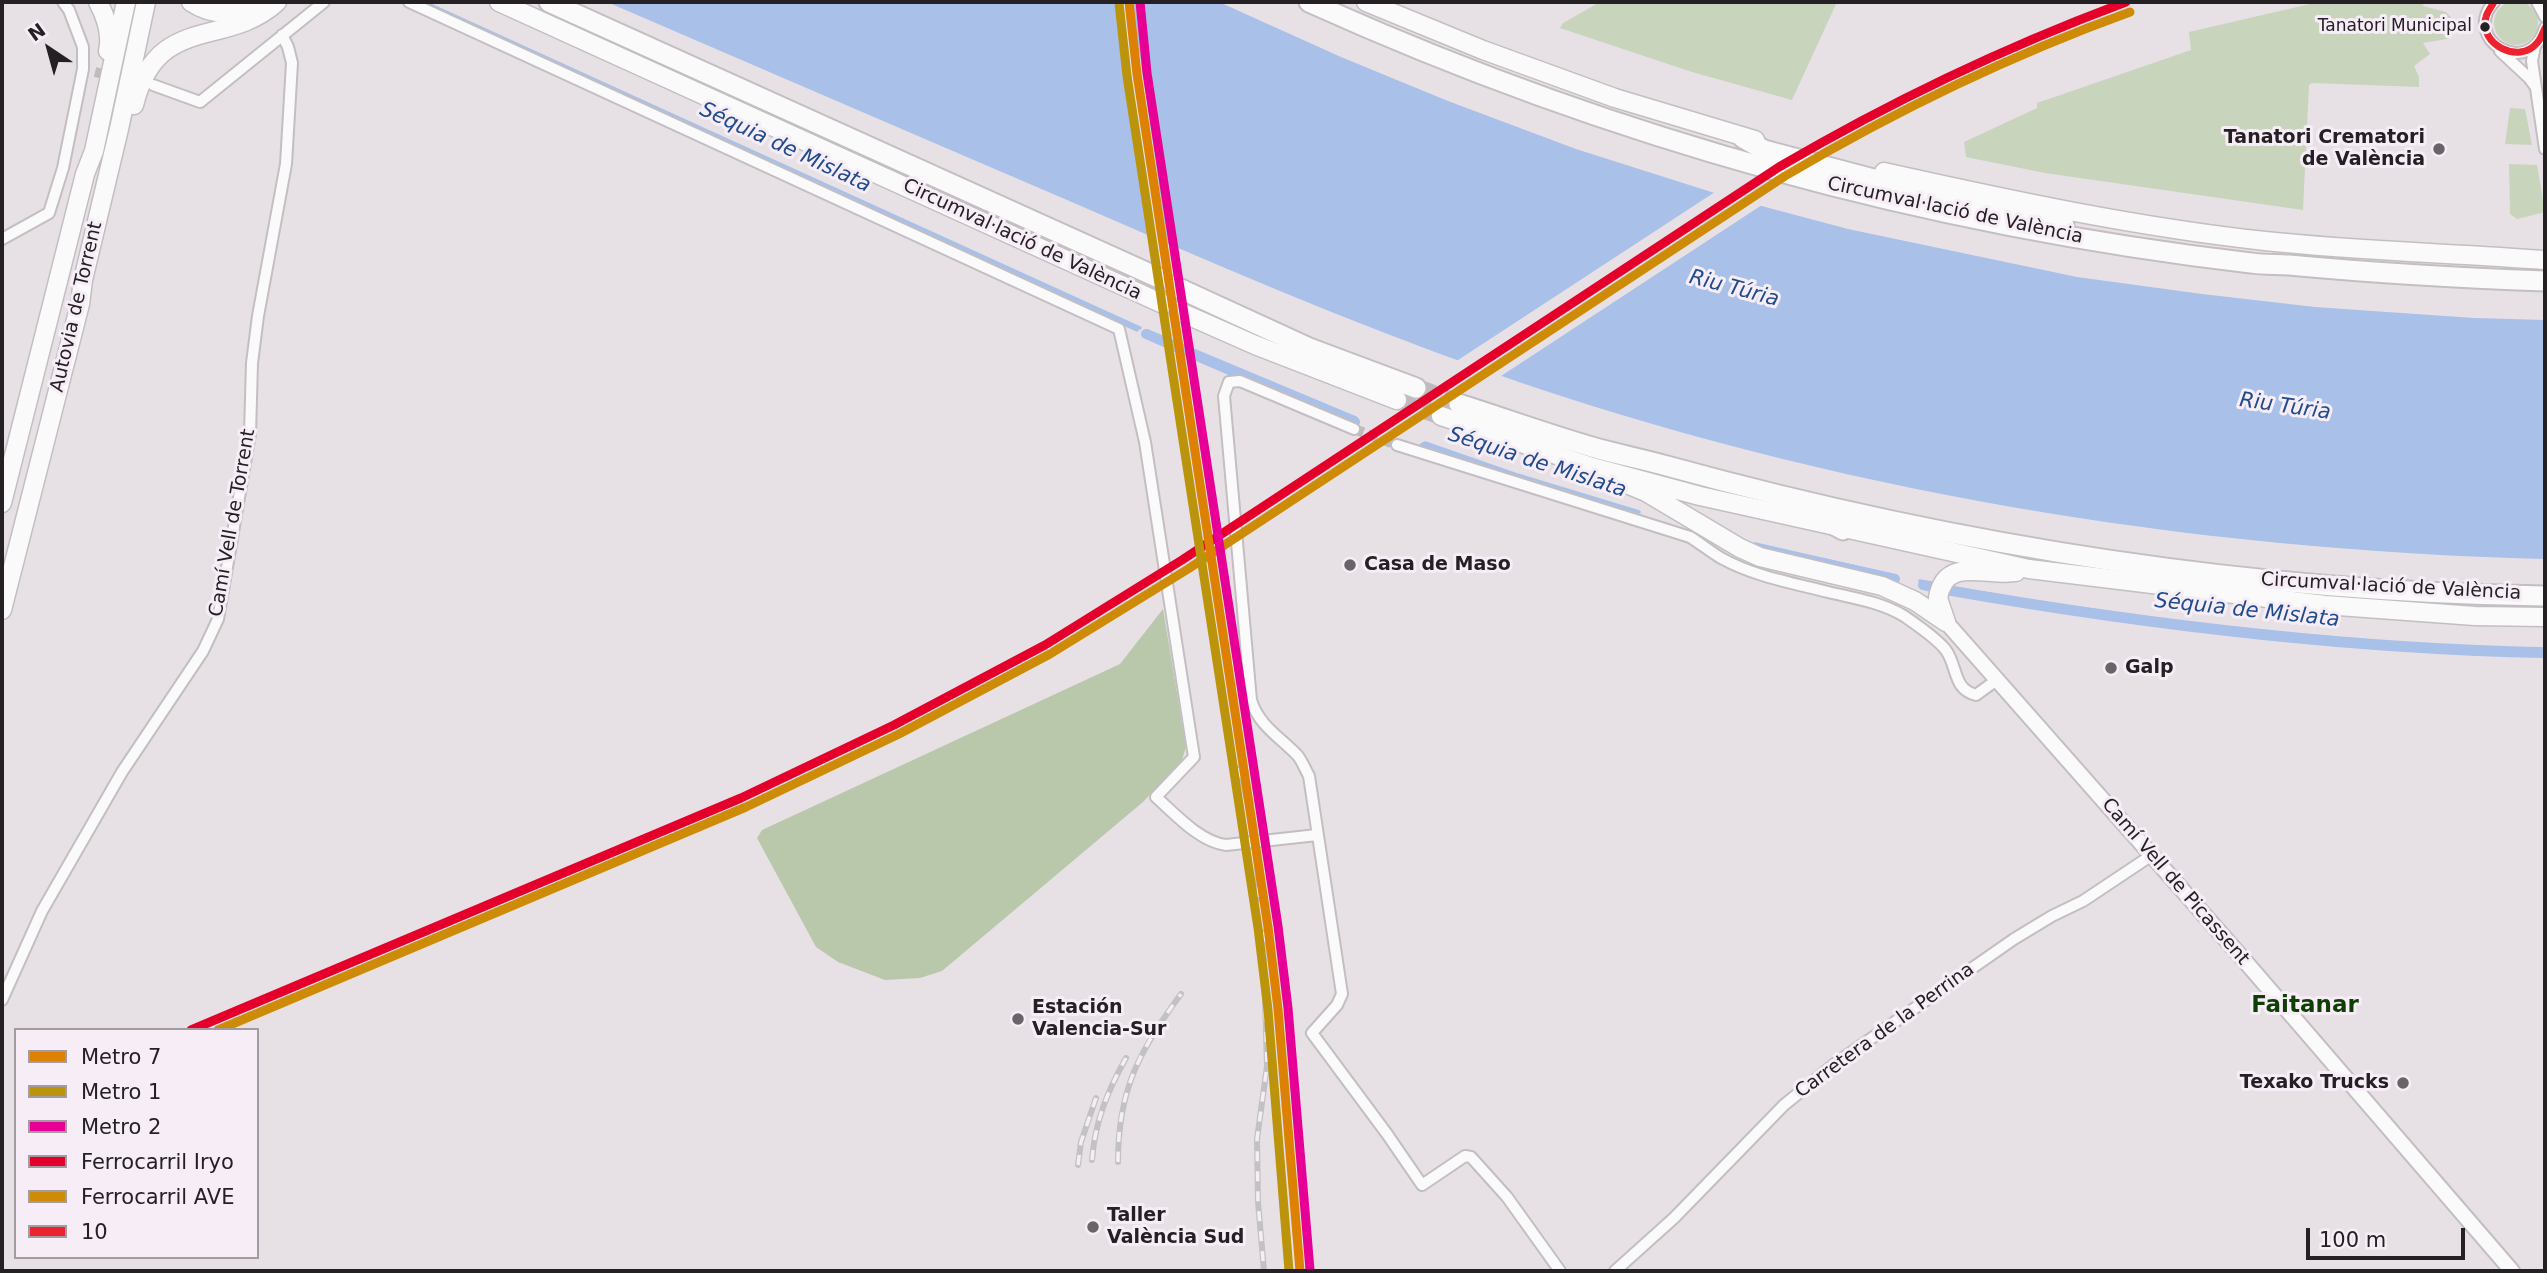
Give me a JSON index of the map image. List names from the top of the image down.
{
  "streets": {
    "highway": ["Circumval·lació de València", "Autovia de Torrent"],
    "street": ["Camí Vell de Torrent", "Camí Vell de Picassent", "Carretera de la Perrina"]
  },
  "crossings": [
    ["Camí Vell de Picassent", "Carretera de la Perrina"]
  ],
  "districts": ["Faitanar"],
  "water": ["Séquia de Mislata", "Riu Túria"],
  "places": [
    "Tanatori Municipal",
    "Tanatori Crematori de València",
    "Casa de Maso",
    "Galp",
    "Estación Valencia-Sur",
    "Texako Trucks",
    "Taller València Sud"
  ],
  "lines": [
    "metro line 7",
    "metro line 2",
    "rail line Iryo",
    "transit line 10",
    "metro line 1",
    "rail line AVE"
  ],
  "legend": [
    "Metro 7",
    "Metro 1",
    "Metro 2",
    "Ferrocarril Iryo",
    "Ferrocarril AVE",
    "10"
  ],
  "scale_bar": "100 m",
  "north": "top left"
}
